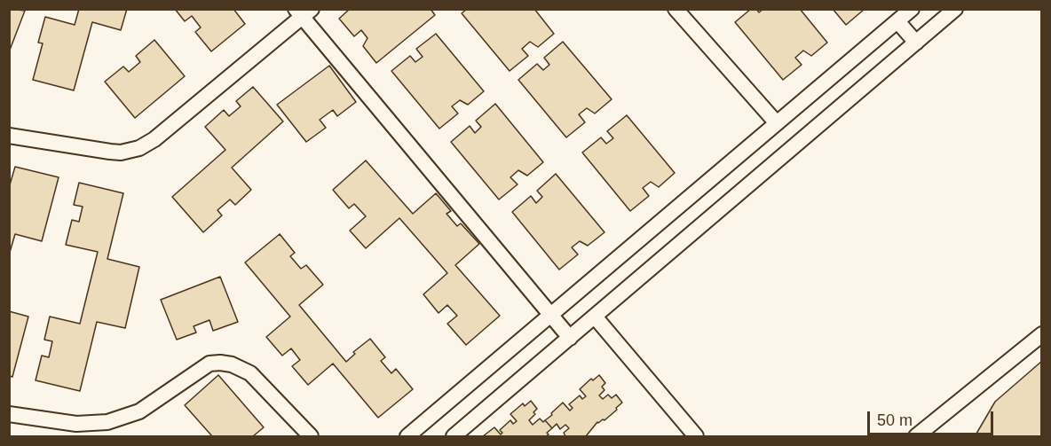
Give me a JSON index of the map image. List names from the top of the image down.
{
  "scale_bar": "50 m"
}
